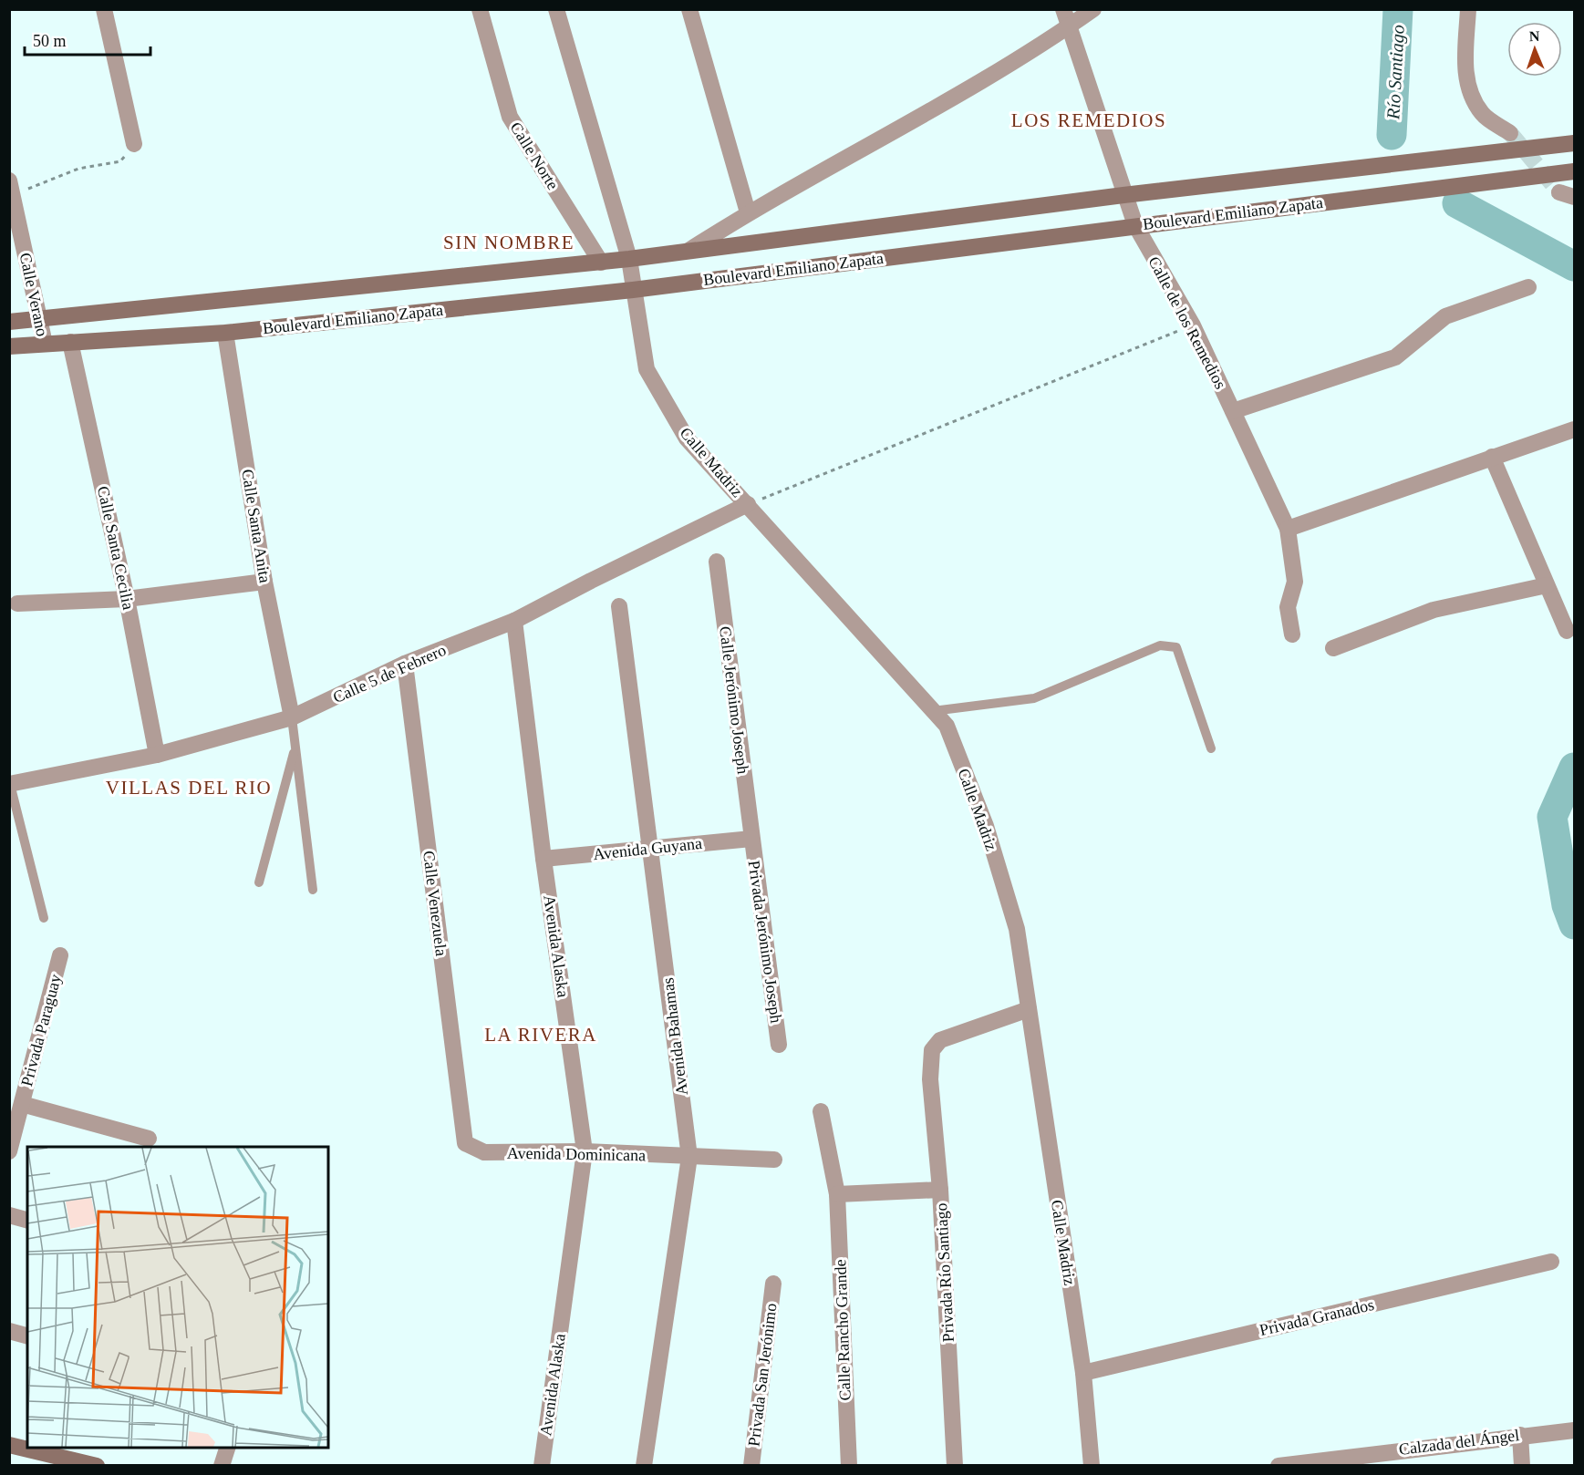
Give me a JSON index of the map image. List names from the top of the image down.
{
  "streets": {
    "street": [
      "Calle Norte",
      "Boulevard Emiliano Zapata",
      "Calle Verano",
      "Calle de los Remedios",
      "Calle Madriz",
      "Calle Santa Anita",
      "Calle Santa Cecilia",
      "Calle 5 de Febrero",
      "Calle Jerónimo Joseph",
      "Avenida Guyana",
      "Calle Venezuela",
      "Privada Jerónimo Joseph",
      "Avenida Alaska",
      "Privada Paraguay",
      "Avenida Bahamas",
      "Avenida Dominicana",
      "Privada Río Santiago",
      "Privada Granados",
      "Calle Rancho Grande",
      "Privada San Jerónimo",
      "Calzada del Ángel"
    ]
  },
  "crossings": [
    ["Calle Norte", "Boulevard Emiliano Zapata"],
    ["Boulevard Emiliano Zapata", "Calle Verano"],
    ["Boulevard Emiliano Zapata", "Calle de los Remedios"],
    ["Boulevard Emiliano Zapata", "Calle Madriz"],
    ["Boulevard Emiliano Zapata", "Calle Santa Anita"],
    ["Boulevard Emiliano Zapata", "Calle Santa Cecilia"],
    ["Calle Madriz", "Calle 5 de Febrero"],
    ["Calle Madriz", "Privada Río Santiago"],
    ["Calle Madriz", "Privada Granados"],
    ["Calle Santa Anita", "Calle 5 de Febrero"],
    ["Calle Santa Cecilia", "Calle 5 de Febrero"],
    ["Calle 5 de Febrero", "Calle Venezuela"],
    ["Calle 5 de Febrero", "Avenida Alaska"],
    ["Calle Jerónimo Joseph", "Avenida Guyana"],
    ["Calle Jerónimo Joseph", "Privada Jerónimo Joseph"],
    ["Avenida Guyana", "Privada Jerónimo Joseph"],
    ["Avenida Guyana", "Avenida Alaska"],
    ["Avenida Guyana", "Avenida Bahamas"],
    ["Calle Venezuela", "Avenida Dominicana"],
    ["Avenida Alaska", "Avenida Dominicana"],
    ["Avenida Bahamas", "Avenida Dominicana"]
  ],
  "districts": [
    "LOS REMEDIOS",
    "SIN NOMBRE",
    "VILLAS DEL RIO",
    "LA RIVERA"
  ],
  "water": ["Río Santiago"],
  "scale_bar": "50 m",
  "north": "top"
}
